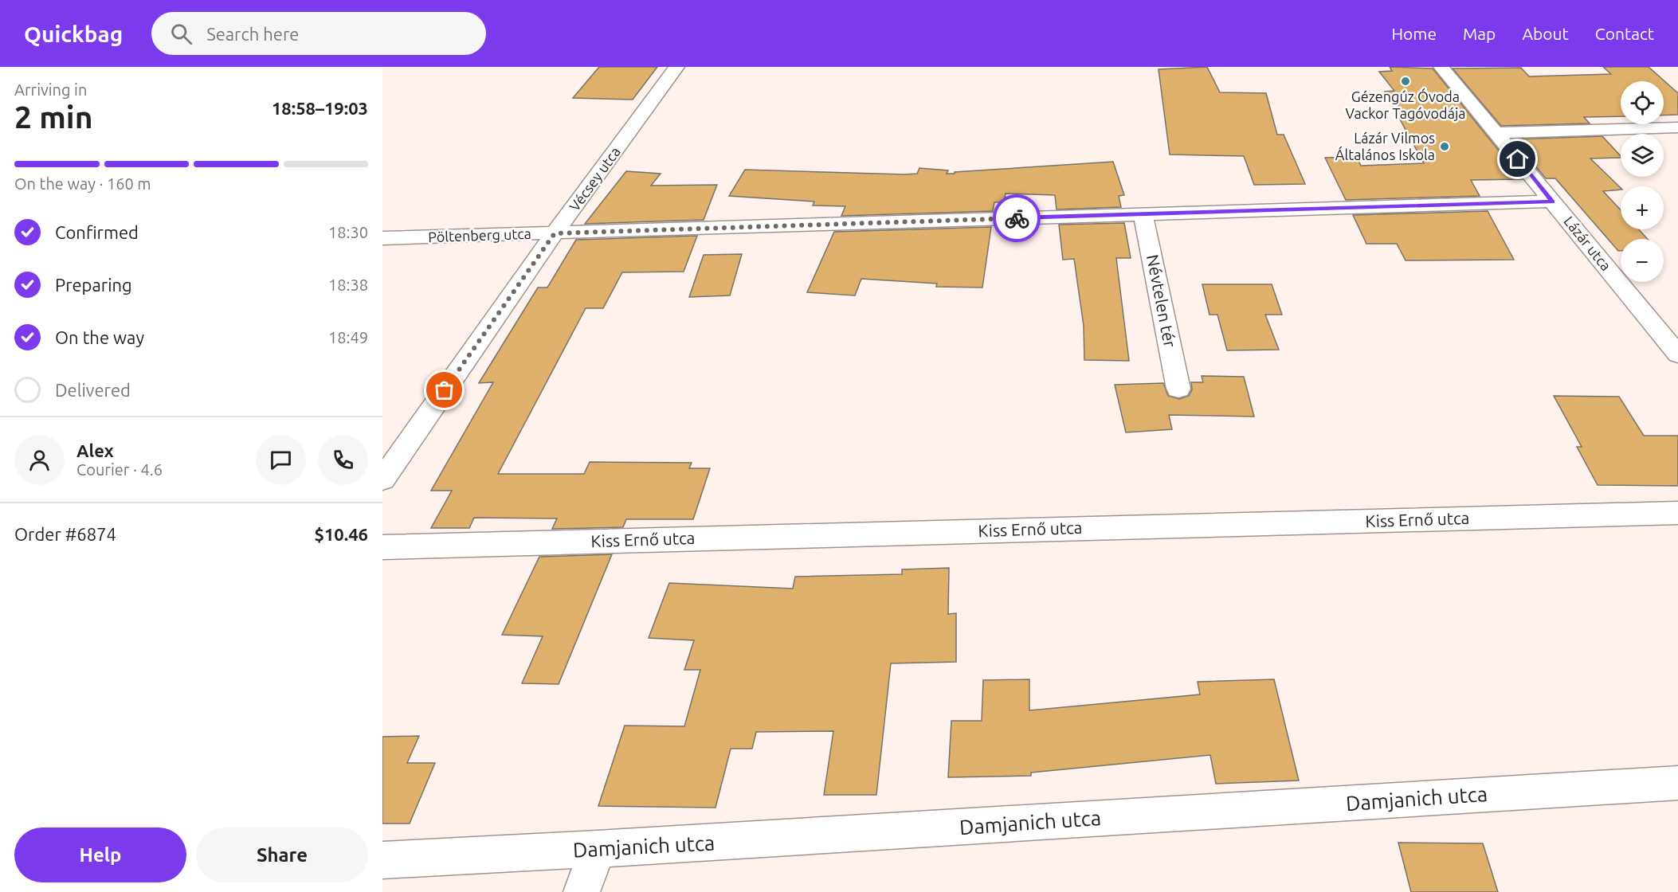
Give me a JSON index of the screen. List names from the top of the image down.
{
  "streets": {
    "street": [
      "Vécsey utca",
      "Pöltenberg utca",
      "Lázár utca",
      "Névtelen tér",
      "Kiss Ernő utca",
      "Damjanich utca"
    ]
  },
  "crossings": [
    ["Vécsey utca", "Pöltenberg utca"],
    ["Pöltenberg utca", "Lázár utca"],
    ["Pöltenberg utca", "Névtelen tér"]
  ],
  "places": ["Gézengúz Óvoda Vackor Tagóvodája", "Lázár Vilmos Általános Iskola"],
  "page": {
    "header": "Quickbag",
    "search": "Search here",
    "nav": [
      "Home",
      "Map",
      "About",
      "Contact"
    ],
    "heading": ["2 min", "Arriving in", "18:58–19:03"],
    "panel": [
      "Alex",
      "Courier · 4.6",
      "Order #6874",
      "$10.46"
    ],
    "map_buttons": ["+", "−"],
    "bar": "On the way · 160 m",
    "list": [
      ["Confirmed", "18:30"],
      ["Preparing", "18:38"],
      ["On the way", "18:49"],
      "Delivered"
    ],
    "buttons": ["Help", "Share"]
  }
}
